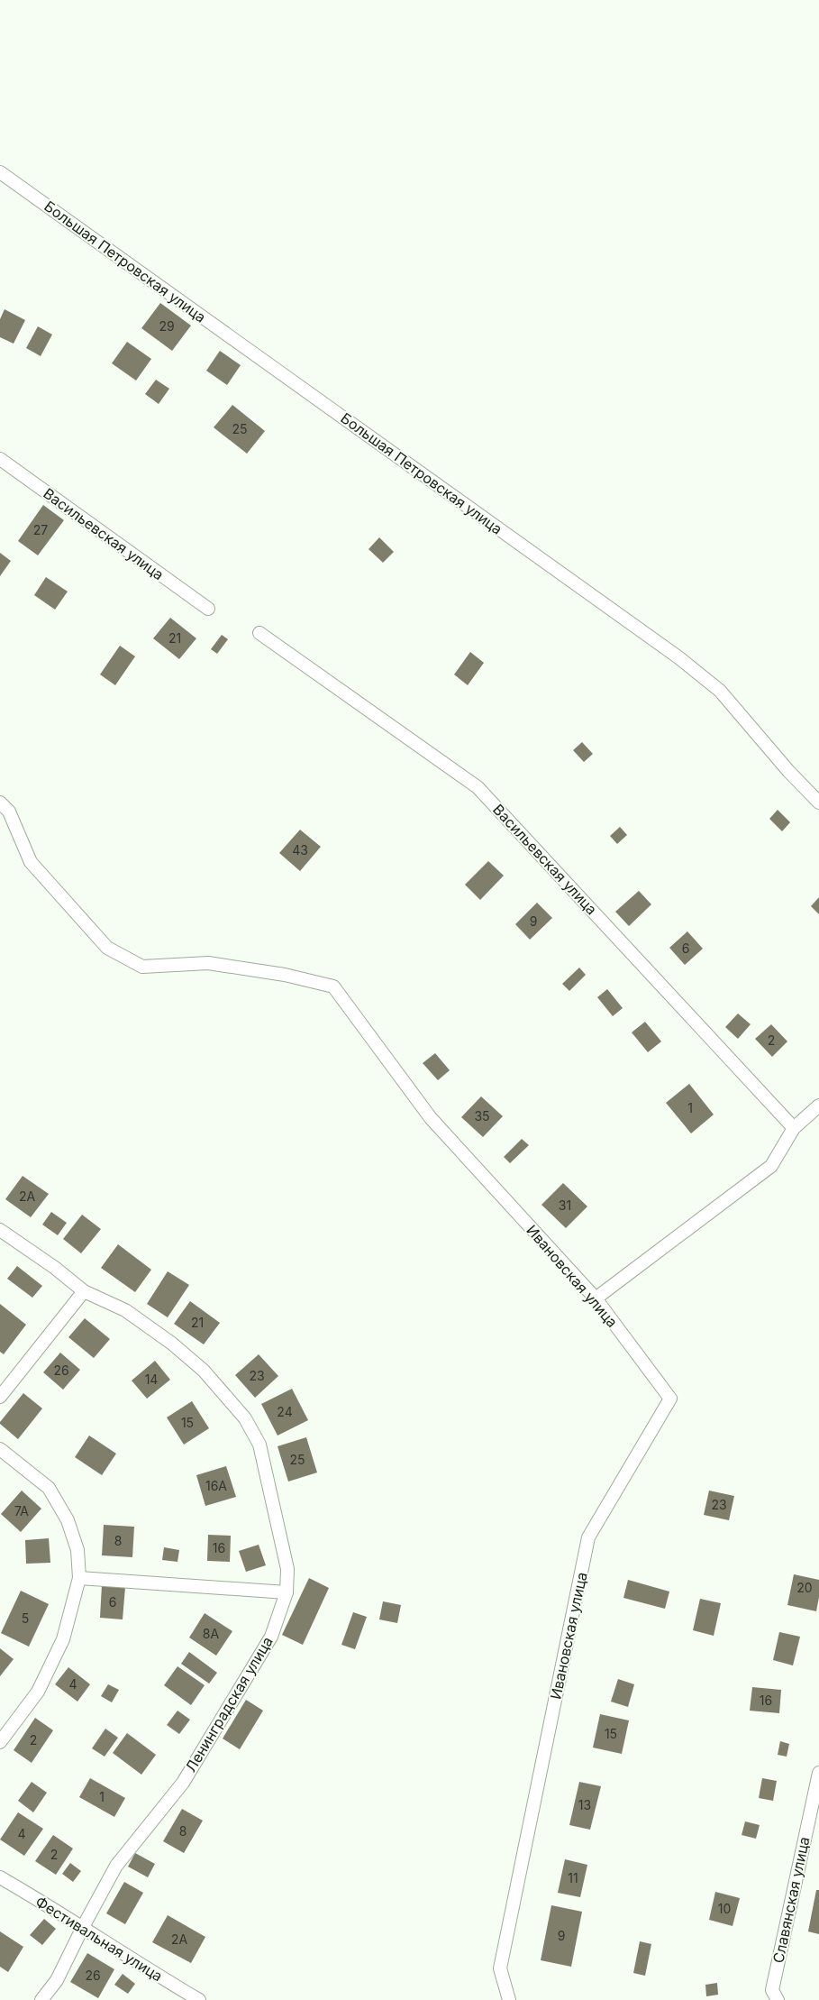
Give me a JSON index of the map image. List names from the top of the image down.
{
  "streets": {
    "street": [
      "Большая Петровская улица",
      "Васильевская улица",
      "Ивановская улица",
      "Ленинградская улица",
      "Славянская улица",
      "Фестивальная улица"
    ]
  },
  "crossings": [
    ["Ленинградская улица", "Фестивальная улица"]
  ],
  "house_numbers": [
    "29",
    "25",
    "27",
    "21",
    "43",
    "9",
    "6",
    "2",
    "1",
    "35",
    "2А",
    "31",
    "21",
    "26",
    "23",
    "14",
    "24",
    "15",
    "25",
    "16А",
    "23",
    "7А",
    "8",
    "16",
    "20",
    "6",
    "5",
    "8А",
    "4",
    "16",
    "15",
    "2",
    "1",
    "13",
    "8",
    "4",
    "2",
    "11",
    "10",
    "9",
    "2А",
    "26"
  ]
}
